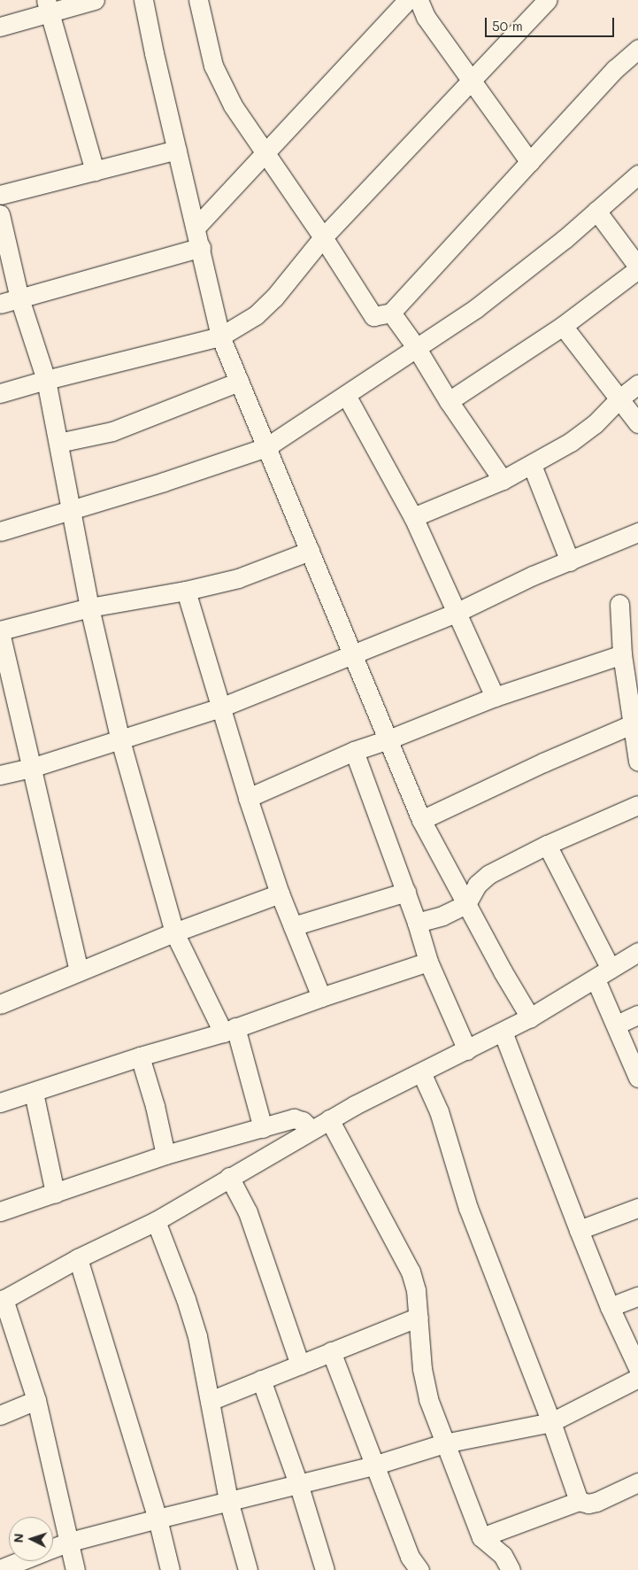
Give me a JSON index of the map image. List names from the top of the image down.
{
  "scale_bar": "50 m",
  "north": "left"
}
